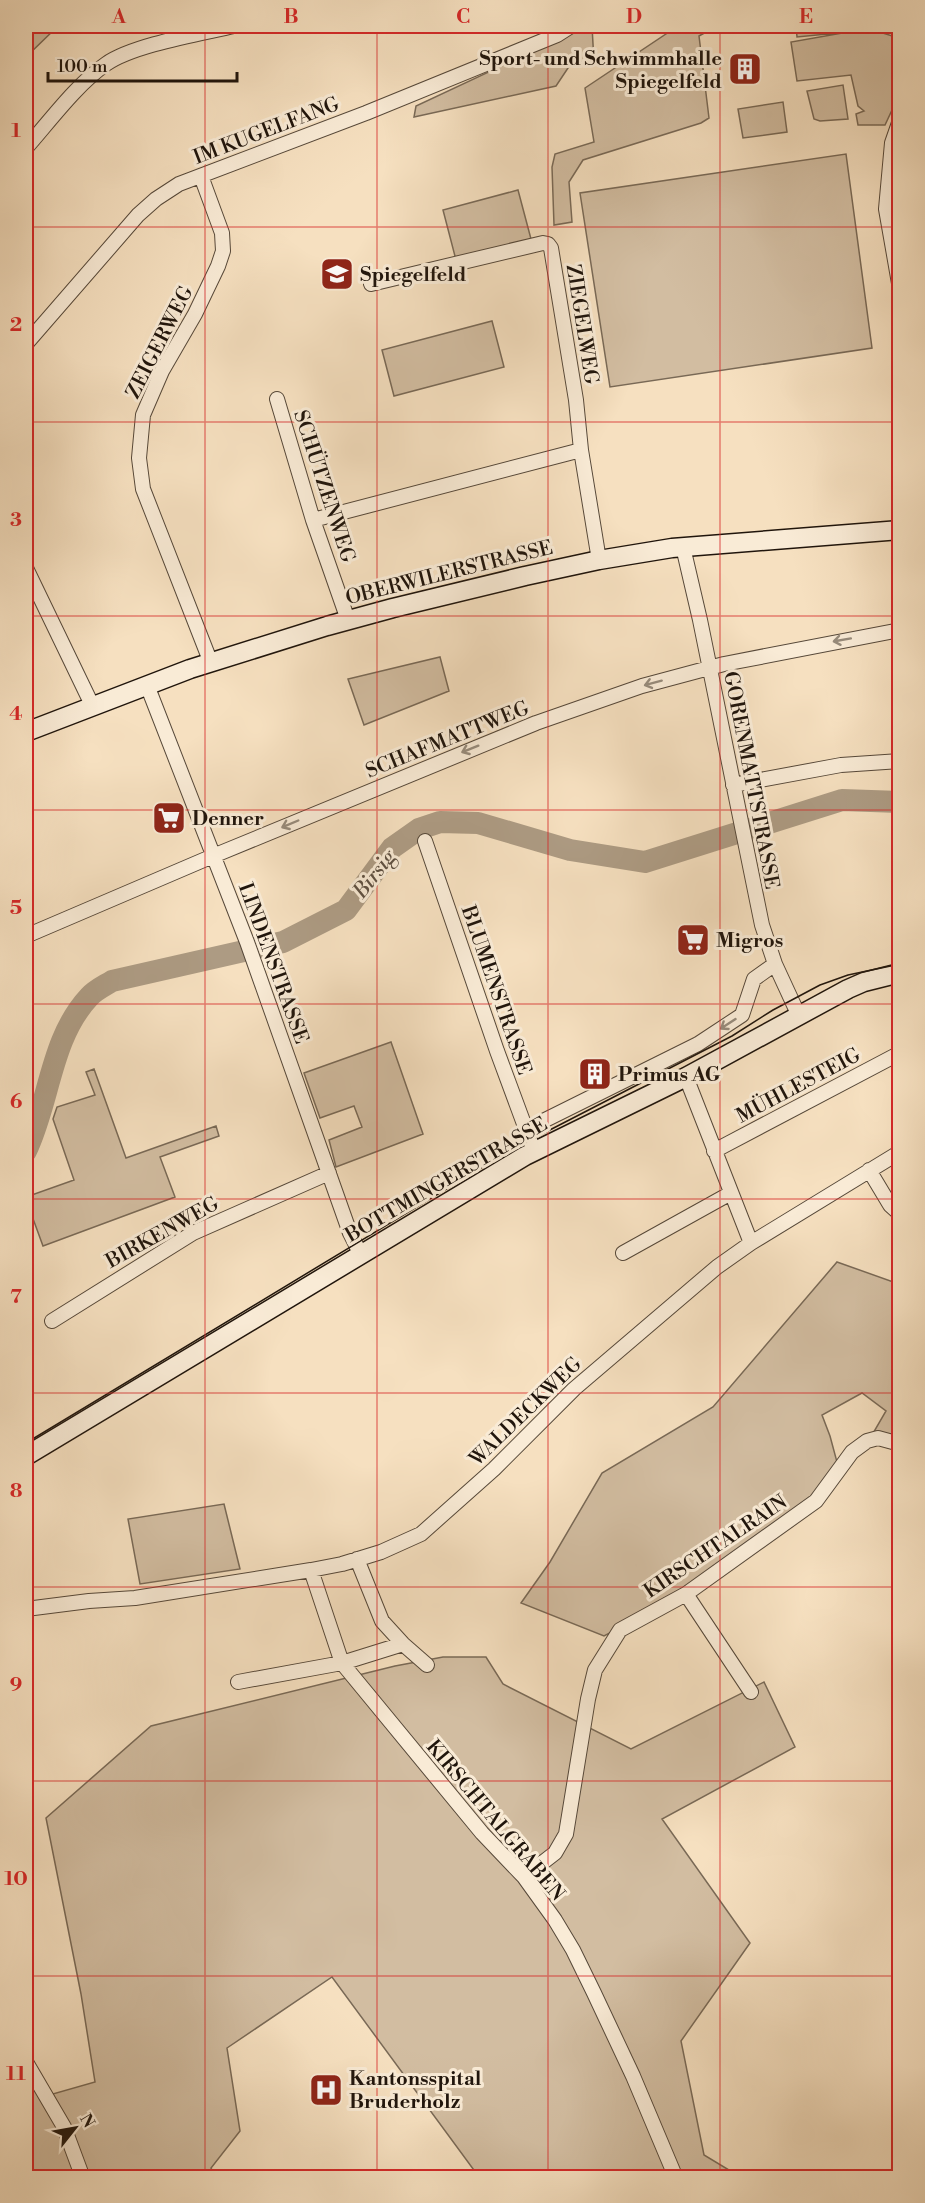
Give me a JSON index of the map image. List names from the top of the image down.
{
  "streets": {
    "main road": ["OBERWILERSTRASSE", "BOTTMINGERSTRASSE"],
    "street": [
      "IM KUGELFANG",
      "ZIEGELWEG",
      "ZEIGERWEG",
      "SCHÜTZENWEG",
      "SCHAFMATTWEG",
      "GORENMATTSTRASSE",
      "LINDENSTRASSE",
      "BLUMENSTRASSE",
      "MÜHLESTEIG",
      "BIRKENWEG",
      "WALDECKWEG",
      "KIRSCHTALRAIN",
      "KIRSCHTALGRABEN"
    ]
  },
  "crossings": [
    ["IM KUGELFANG", "ZEIGERWEG"],
    ["ZIEGELWEG", "OBERWILERSTRASSE"],
    ["ZEIGERWEG", "OBERWILERSTRASSE"],
    ["SCHÜTZENWEG", "OBERWILERSTRASSE"],
    ["OBERWILERSTRASSE", "GORENMATTSTRASSE"],
    ["OBERWILERSTRASSE", "LINDENSTRASSE"],
    ["SCHAFMATTWEG", "GORENMATTSTRASSE"],
    ["SCHAFMATTWEG", "LINDENSTRASSE"],
    ["GORENMATTSTRASSE", "BOTTMINGERSTRASSE"],
    ["LINDENSTRASSE", "BOTTMINGERSTRASSE"],
    ["LINDENSTRASSE", "BIRKENWEG"],
    ["BLUMENSTRASSE", "BOTTMINGERSTRASSE"],
    ["WALDECKWEG", "KIRSCHTALGRABEN"],
    ["KIRSCHTALRAIN", "KIRSCHTALGRABEN"]
  ],
  "one_way": ["SCHAFMATTWEG"],
  "water": ["Birsig"],
  "places": {
    "building": ["Sport- und Schwimmhalle Spiegelfeld", "Primus AG"],
    "school or university": ["Spiegelfeld"],
    "supermarket": ["Denner", "Migros"],
    "hospital": ["Kantonsspital Bruderholz"]
  },
  "scale_bar": "100 m",
  "north": "top right",
  "grid": {
    "columns": [
      "A",
      "B",
      "C",
      "D",
      "E"
    ],
    "rows": [
      "1",
      "2",
      "3",
      "4",
      "5",
      "6",
      "7",
      "8",
      "9",
      "10",
      "11"
    ]
  }
}
